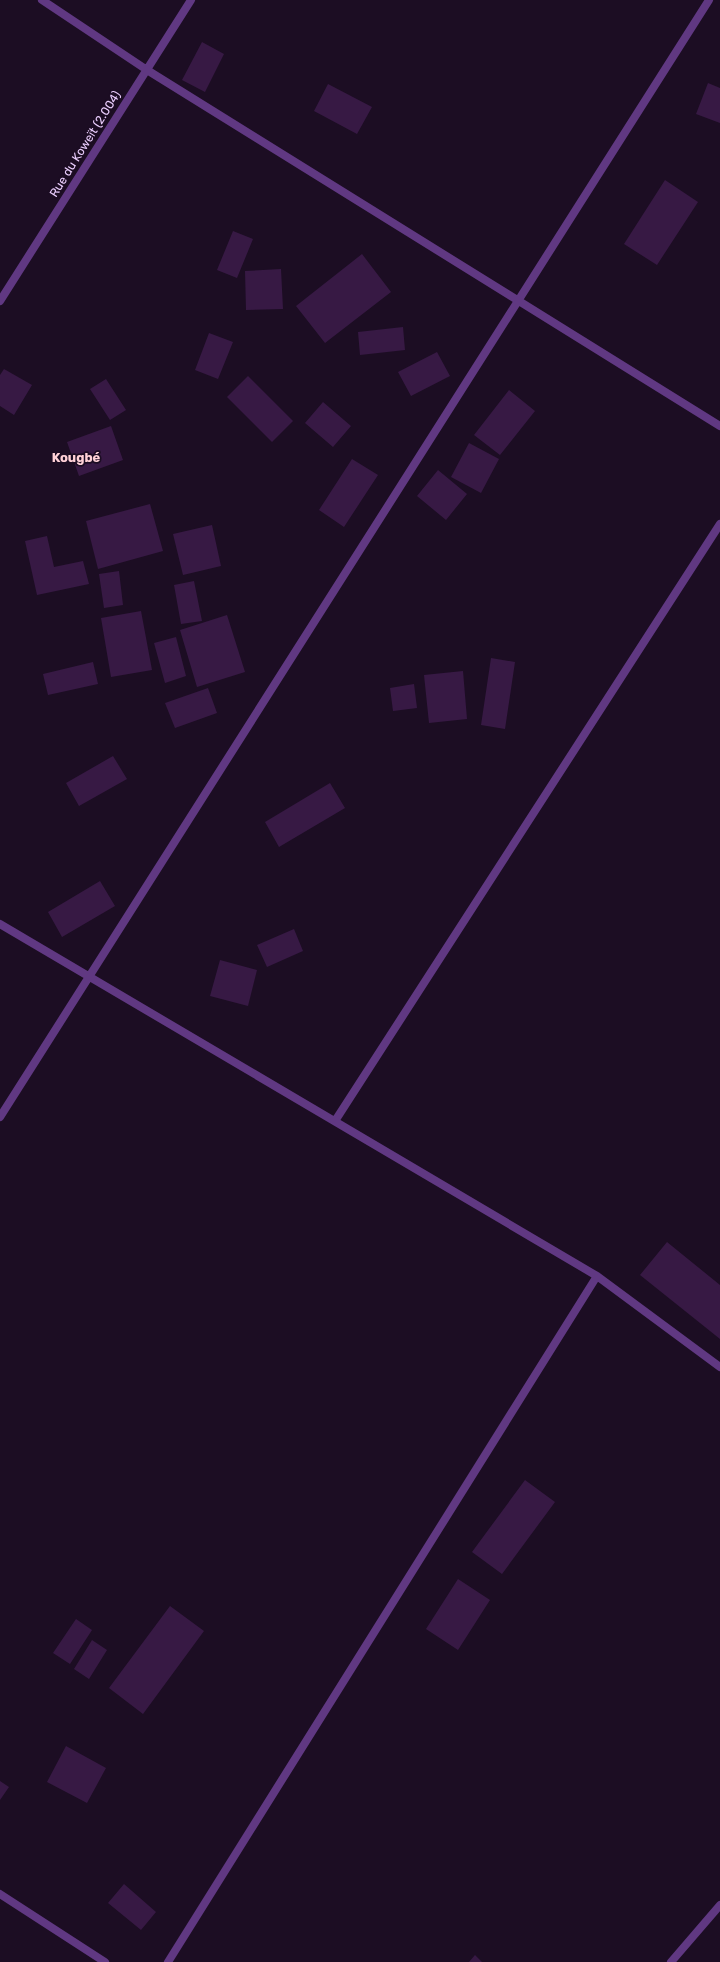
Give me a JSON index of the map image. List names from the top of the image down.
{
  "streets": {
    "street": ["Rue du Koweït (2.004)"]
  },
  "districts": ["Kougbé"]
}
